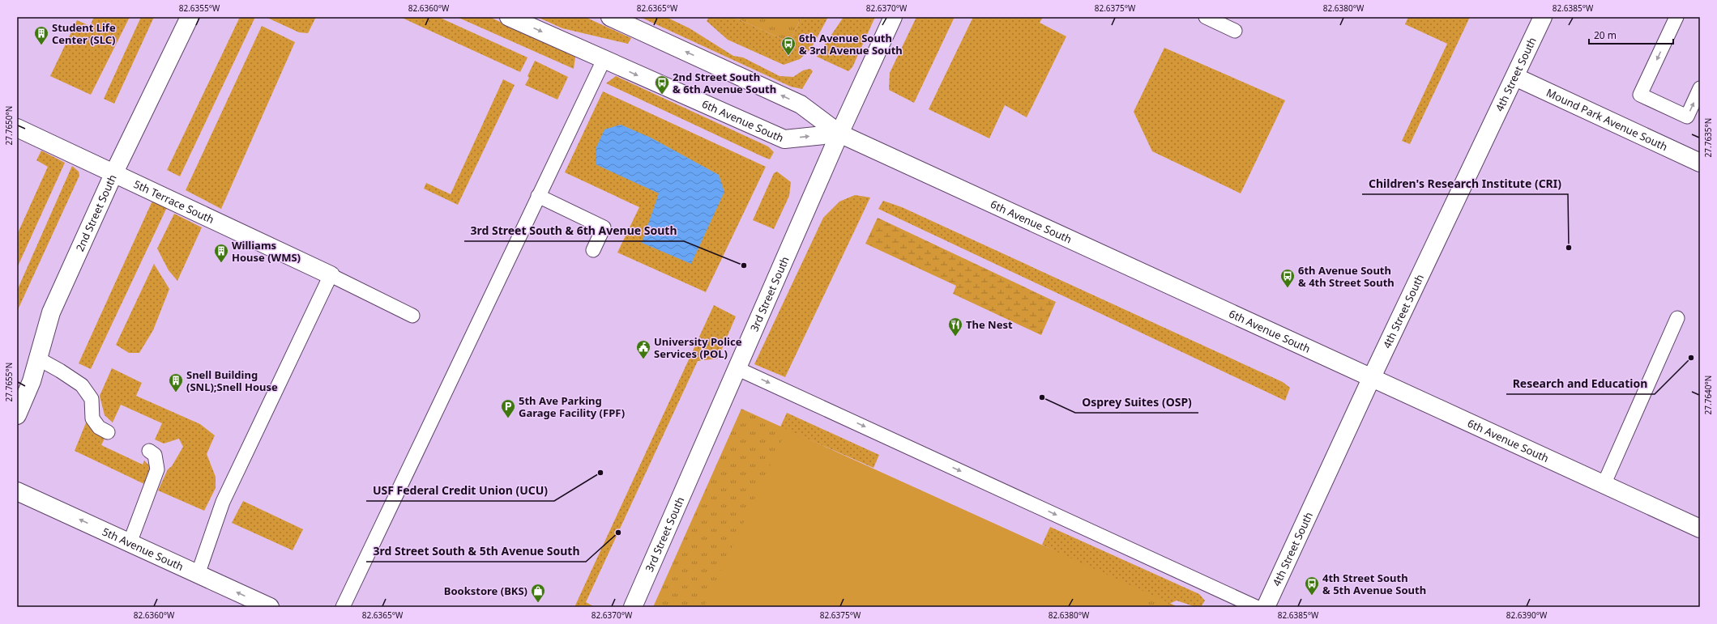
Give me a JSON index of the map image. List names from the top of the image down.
{
  "streets": {
    "street": [
      "4th Street South",
      "6th Avenue South",
      "Mound Park Avenue South",
      "5th Terrace South",
      "2nd Street South",
      "3rd Street South",
      "5th Avenue South"
    ]
  },
  "crossings": [
    ["4th Street South", "6th Avenue South"],
    ["4th Street South", "Mound Park Avenue South"],
    ["6th Avenue South", "3rd Street South"],
    ["5th Terrace South", "2nd Street South"]
  ],
  "one_way": ["5th Avenue South"],
  "places": {
    "building": ["Student Life Center (SLC)", "Williams House (WMS)", "Snell Building (SNL);Snell House"],
    "bus stop": [
      "6th Avenue South & 3rd Avenue South",
      "2nd Street South & 6th Avenue South",
      "6th Avenue South & 4th Street South",
      "4th Street South & 5th Avenue South"
    ],
    "other": [
      "Children's Research Institute (CRI)",
      "3rd Street South & 6th Avenue South",
      "Research and Education",
      "Osprey Suites (OSP)",
      "USF Federal Credit Union (UCU)",
      "3rd Street South & 5th Avenue South"
    ],
    "restaurant": ["The Nest"],
    "public building": ["University Police Services (POL)"],
    "parking": ["5th Ave Parking Garage Facility (FPF)"],
    "shop": ["Bookstore (BKS)"]
  },
  "scale_bar": "20 m",
  "coordinates": [
    "82.6355°W",
    "82.6360°W",
    "82.6365°W",
    "82.6370°W",
    "82.6375°W",
    "82.6380°W",
    "82.6385°W",
    "27.7650°N",
    "27.7635°N",
    "27.7655°N",
    "27.7640°N",
    "82.6390°W"
  ]
}
